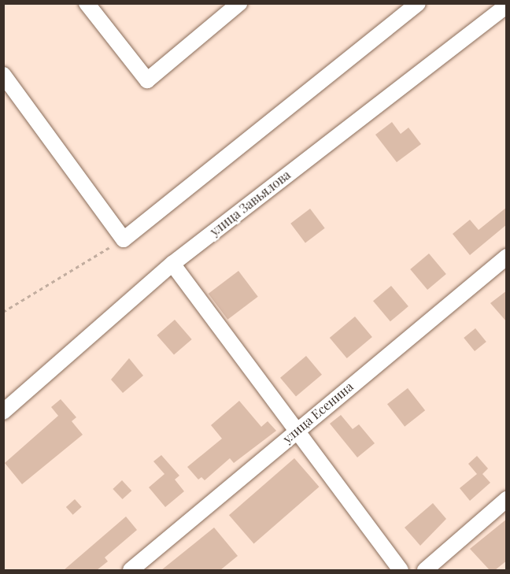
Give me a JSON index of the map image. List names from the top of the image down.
{
  "streets": {
    "street": ["улица Завьялова", "улица Есенина"]
  }
}
